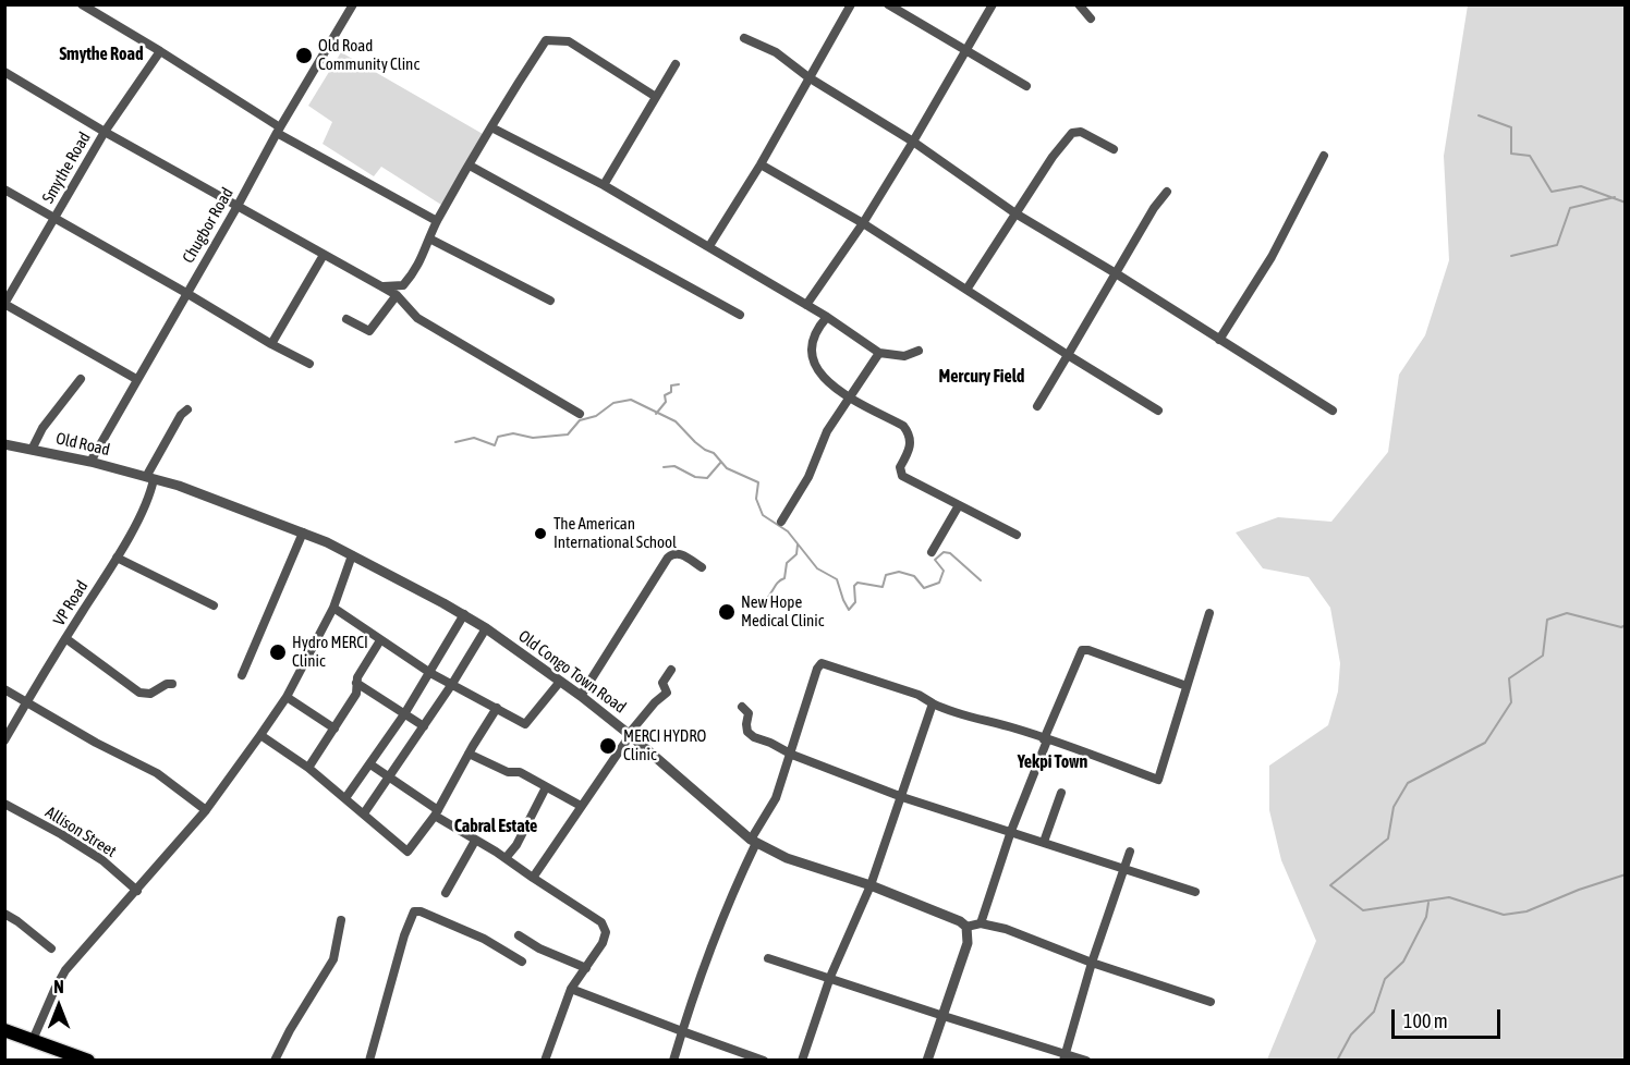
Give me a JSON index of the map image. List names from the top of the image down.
{
  "streets": {
    "street": [
      "Smythe Road",
      "Chugbor Road",
      "Old Road",
      "VP Road",
      "Old Congo Town Road",
      "Allison Street"
    ]
  },
  "crossings": [
    ["Chugbor Road", "Old Road"],
    ["Old Road", "VP Road"],
    ["Old Road", "Old Congo Town Road"],
    ["VP Road", "Old Congo Town Road"]
  ],
  "districts": [
    "Smythe Road",
    "Mercury Field",
    "Yekpi Town",
    "Cabral Estate"
  ],
  "places": [
    "Old Road Community Clinc",
    "The American International School",
    "New Hope Medical Clinic",
    "Hydro MERCI Clinic",
    "MERCI HYDRO Clinic"
  ],
  "scale_bar": "100 m",
  "north": "top"
}
